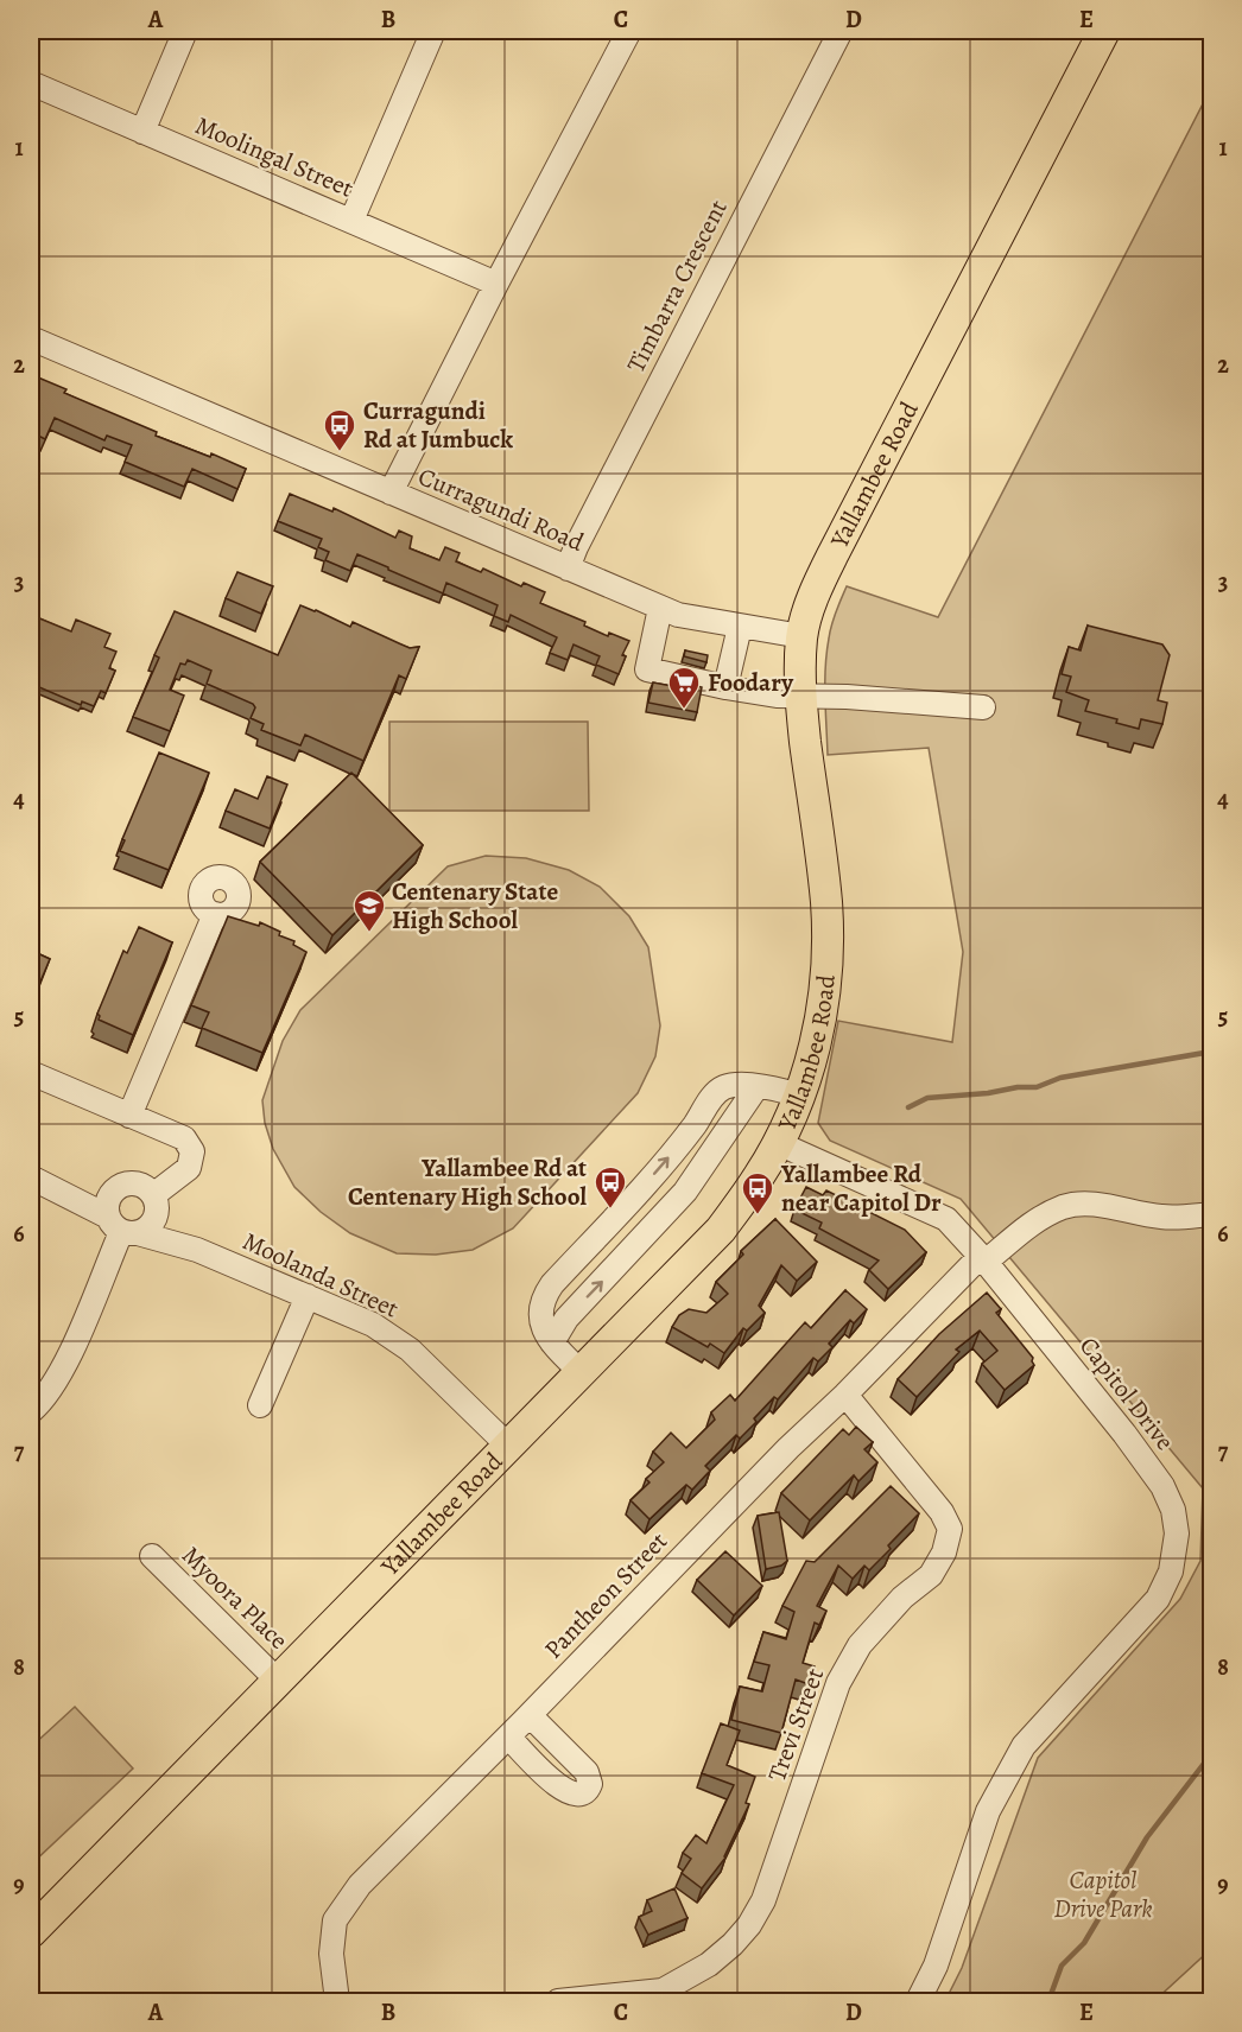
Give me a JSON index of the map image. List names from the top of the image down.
{
  "streets": {
    "main road": ["Yallambee Road"],
    "street": [
      "Moolingal Street",
      "Timbarra Crescent",
      "Curragundi Road",
      "Moolanda Street",
      "Capitol Drive",
      "Pantheon Street",
      "Myoora Place",
      "Trevi Street"
    ]
  },
  "crossings": [
    ["Timbarra Crescent", "Curragundi Road"],
    ["Yallambee Road", "Curragundi Road"],
    ["Yallambee Road", "Moolanda Street"],
    ["Yallambee Road", "Capitol Drive"],
    ["Yallambee Road", "Myoora Place"],
    ["Capitol Drive", "Pantheon Street"],
    ["Pantheon Street", "Trevi Street"]
  ],
  "parks": ["Capitol Drive Park"],
  "places": {
    "bus stop": ["Curragundi Rd at Jumbuck", "Yallambee Rd at Centenary High School", "Yallambee Rd near Capitol Dr"],
    "supermarket": ["Foodary"],
    "school or university": ["Centenary State High School"]
  },
  "grid": {
    "columns": [
      "A",
      "B",
      "C",
      "D",
      "E"
    ],
    "rows": [
      "1",
      "2",
      "3",
      "4",
      "5",
      "6",
      "7",
      "8",
      "9"
    ]
  }
}
